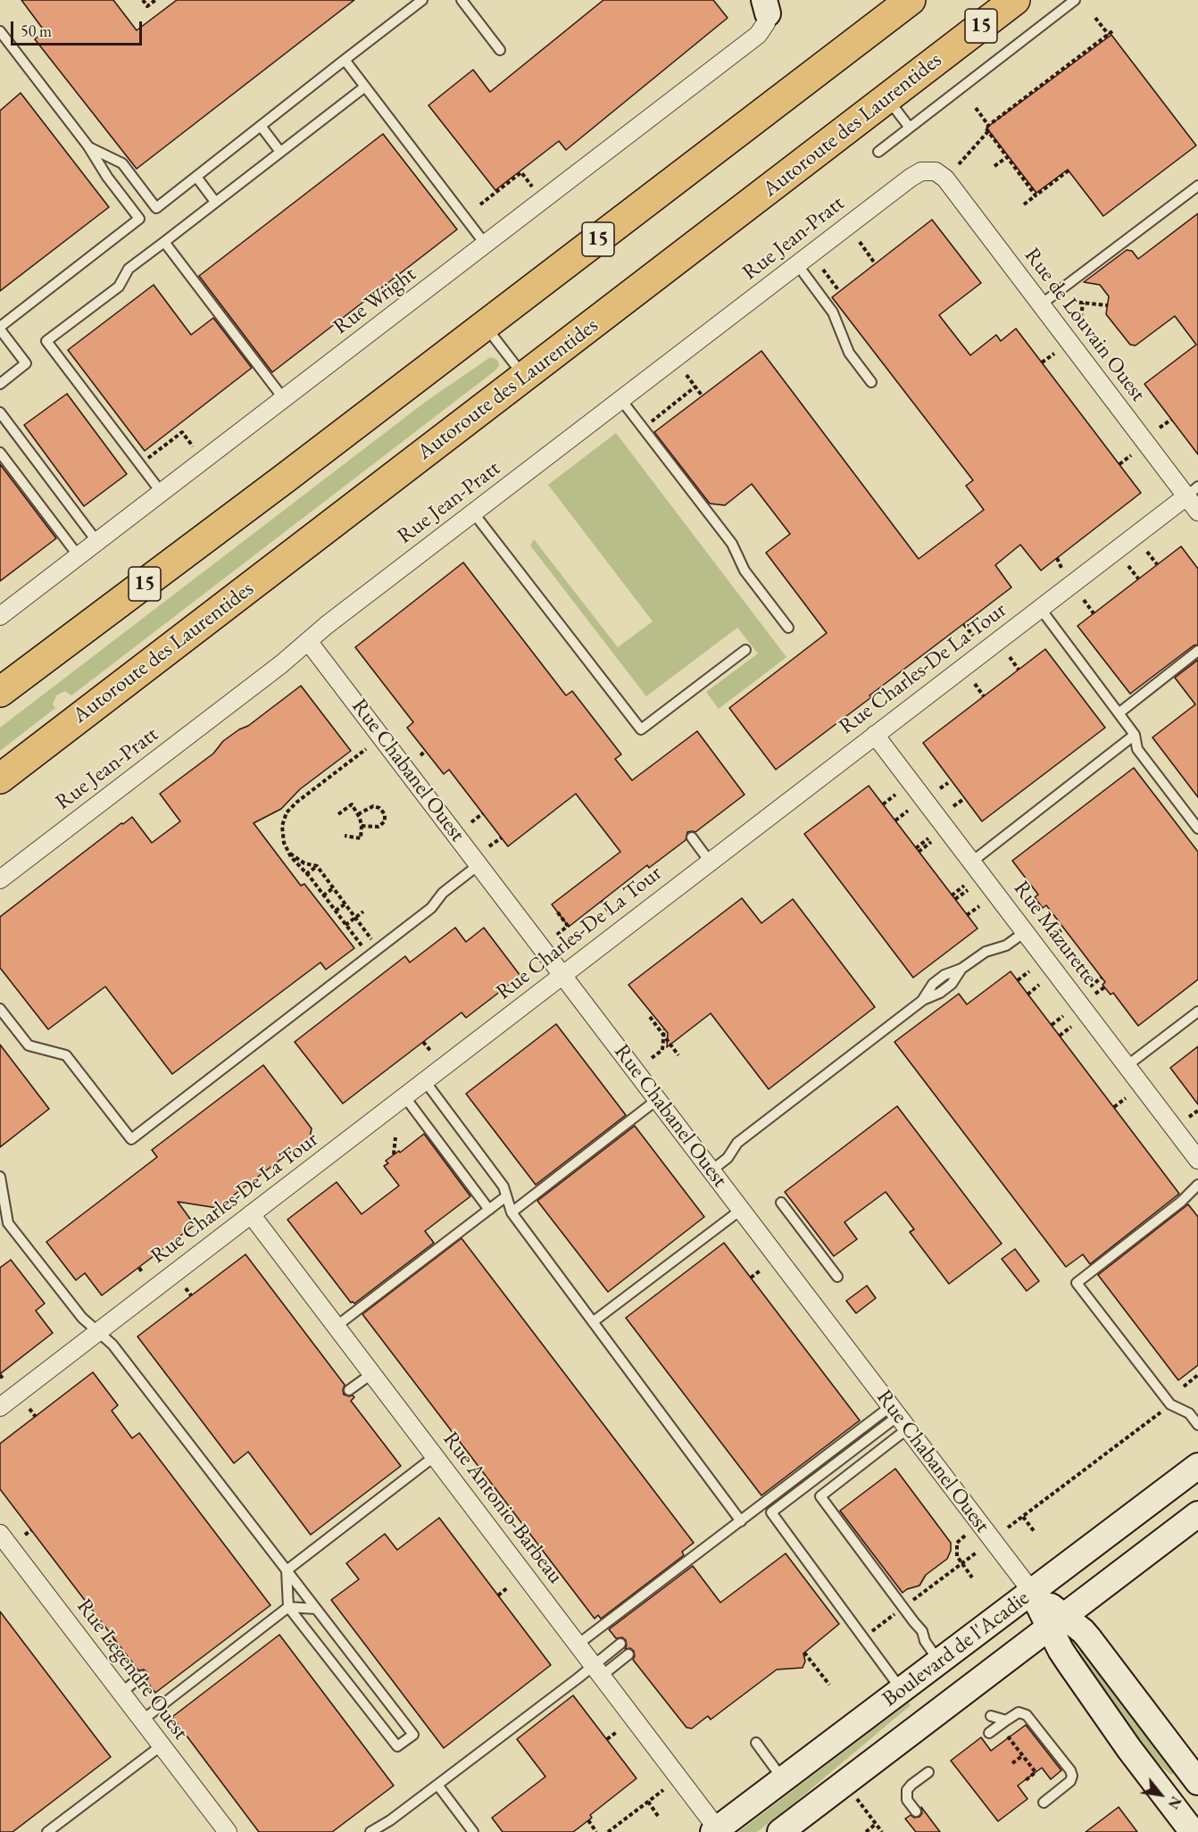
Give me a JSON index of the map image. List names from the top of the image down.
{
  "streets": {
    "highway": ["15", "Autoroute des Laurentides"],
    "main road": ["Rue Chabanel Ouest", "Boulevard de l'Acadie"],
    "street": [
      "Rue Jean-Pratt",
      "Rue Wright",
      "Rue de Louvain Ouest",
      "Rue Charles-De La Tour",
      "Rue Mazurette",
      "Rue Antonio-Barbeau",
      "Rue Legendre Ouest"
    ]
  },
  "crossings": [
    ["Rue Jean-Pratt", "Rue de Louvain Ouest"],
    ["Rue Jean-Pratt", "Rue Chabanel Ouest"],
    ["Rue de Louvain Ouest", "Rue Charles-De La Tour"],
    ["Rue Charles-De La Tour", "Rue Chabanel Ouest"],
    ["Rue Charles-De La Tour", "Rue Mazurette"],
    ["Rue Charles-De La Tour", "Rue Antonio-Barbeau"],
    ["Rue Chabanel Ouest", "Boulevard de l'Acadie"],
    ["Rue Antonio-Barbeau", "Boulevard de l'Acadie"]
  ],
  "scale_bar": "50 m",
  "north": "bottom right"
}
